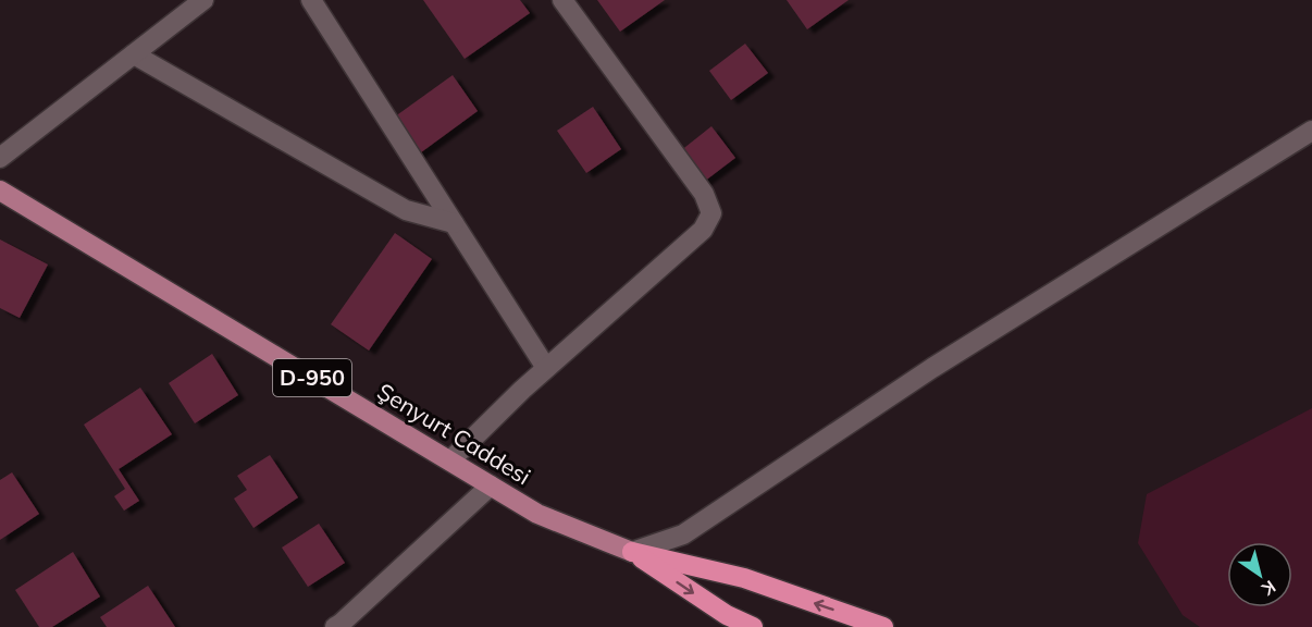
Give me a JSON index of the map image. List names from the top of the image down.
{
  "streets": {
    "highway": ["D-950", "Şenyurt Caddesi"]
  },
  "crossings": [
    ["D-950", "Şenyurt Caddesi"]
  ],
  "north": "bottom right"
}
